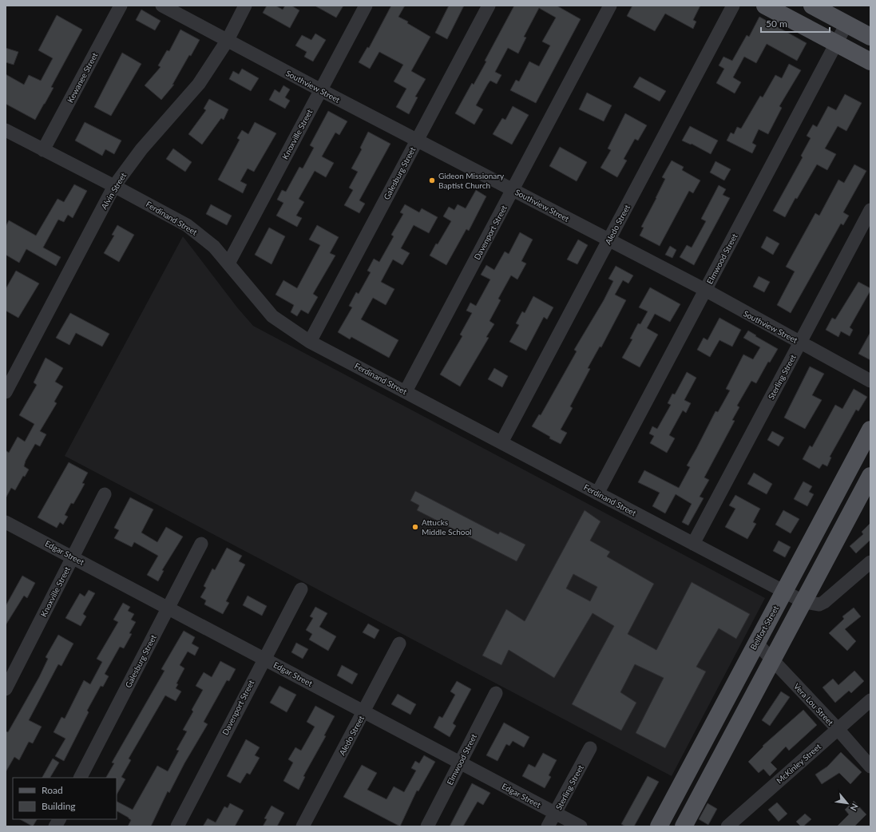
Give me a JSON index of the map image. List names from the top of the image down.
{
  "streets": {
    "main road": ["Bellfort Street"],
    "street": [
      "Kewanee Street",
      "Southview Street",
      "Knoxville Street",
      "Galesburg Street",
      "Alvin Street",
      "Ferdinand Street",
      "Aledo Street",
      "Davenport Street",
      "Elmwood Street",
      "Sterling Street",
      "Edgar Street",
      "Vera Lou Street",
      "McKinley Street"
    ]
  },
  "crossings": [
    ["Kewanee Street", "Ferdinand Street"],
    ["Southview Street", "Knoxville Street"],
    ["Southview Street", "Galesburg Street"],
    ["Southview Street", "Alvin Street"],
    ["Southview Street", "Aledo Street"],
    ["Southview Street", "Davenport Street"],
    ["Southview Street", "Elmwood Street"],
    ["Southview Street", "Sterling Street"],
    ["Knoxville Street", "Ferdinand Street"],
    ["Knoxville Street", "Edgar Street"],
    ["Galesburg Street", "Ferdinand Street"],
    ["Galesburg Street", "Edgar Street"],
    ["Alvin Street", "Ferdinand Street"],
    ["Ferdinand Street", "Aledo Street"],
    ["Ferdinand Street", "Davenport Street"],
    ["Ferdinand Street", "Elmwood Street"],
    ["Ferdinand Street", "Sterling Street"],
    ["Ferdinand Street", "Bellfort Street"],
    ["Aledo Street", "Edgar Street"],
    ["Davenport Street", "Edgar Street"],
    ["Elmwood Street", "Edgar Street"],
    ["Sterling Street", "Edgar Street"],
    ["Bellfort Street", "Vera Lou Street"],
    ["Vera Lou Street", "McKinley Street"]
  ],
  "places": ["Gideon Missionary Baptist Church", "Attucks Middle School"],
  "legend": ["Road", "Building"],
  "scale_bar": "50 m",
  "north": "bottom right"
}
